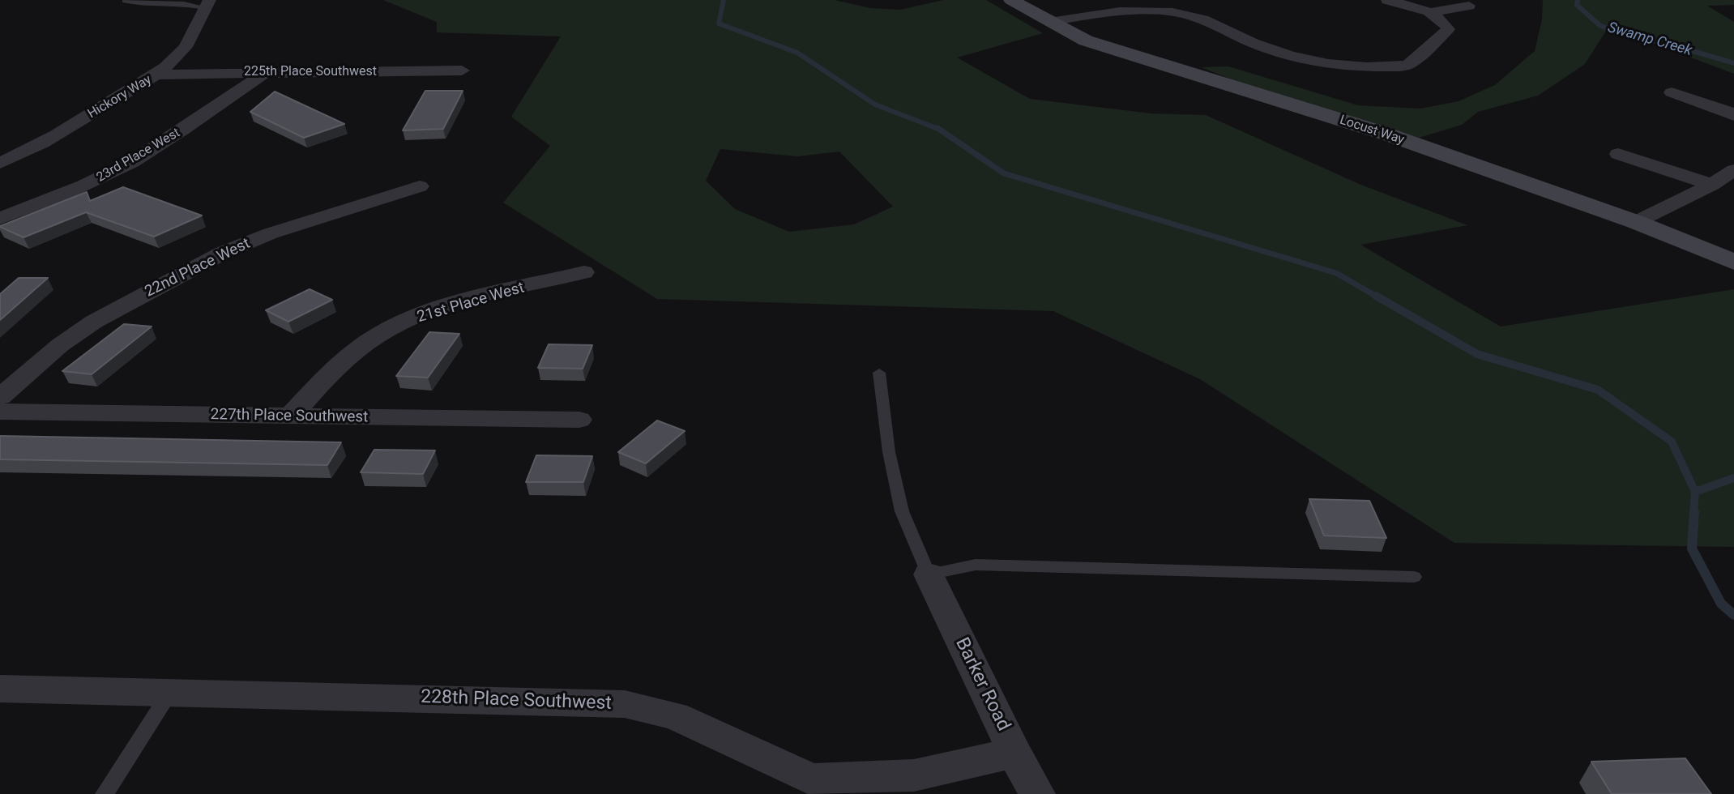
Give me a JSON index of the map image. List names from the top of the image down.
{
  "streets": {
    "main road": ["Locust Way"],
    "street": [
      "225th Place Southwest",
      "Hickory Way",
      "23rd Place West",
      "22nd Place West",
      "21st Place West",
      "227th Place Southwest",
      "Barker Road",
      "228th Place Southwest"
    ]
  },
  "crossings": [
    ["225th Place Southwest", "Hickory Way"],
    ["225th Place Southwest", "23rd Place West"],
    ["21st Place West", "227th Place Southwest"],
    ["Barker Road", "228th Place Southwest"]
  ],
  "water": ["Swamp Creek"]
}
